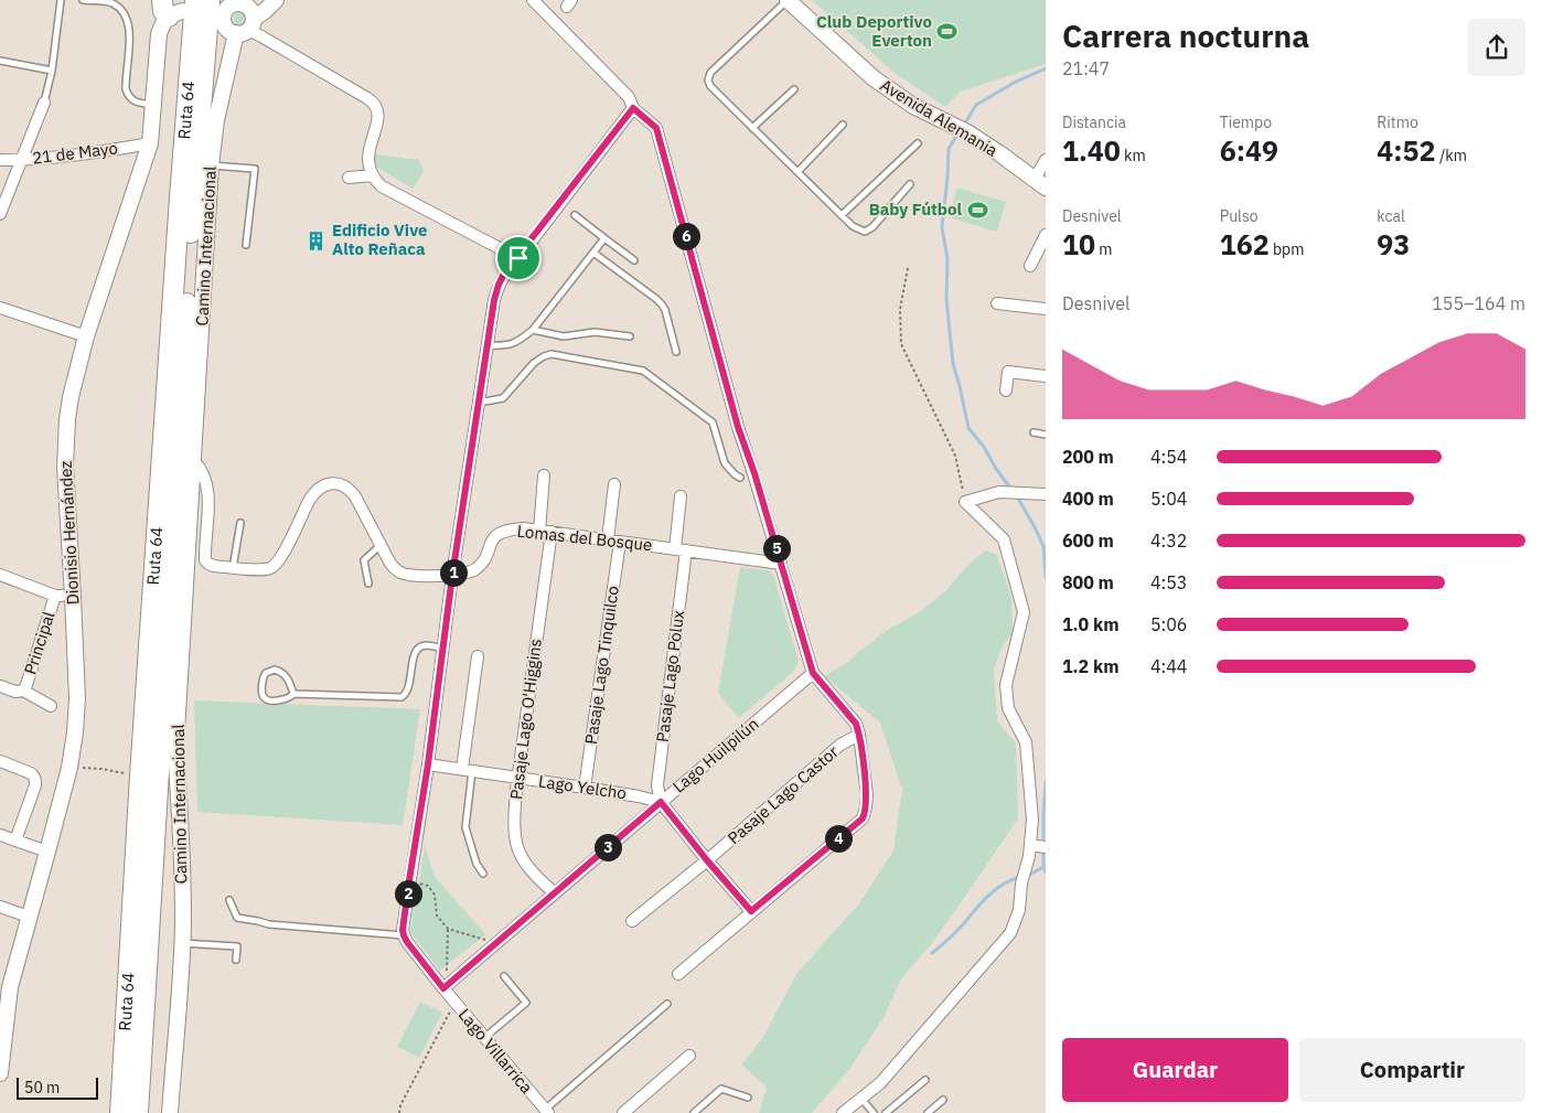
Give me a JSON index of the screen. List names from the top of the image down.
{
  "streets": {
    "highway": ["Ruta 64"],
    "street": [
      "Avenida Alemania",
      "21 de Mayo",
      "Camino Internacional",
      "Dionisio Hernández",
      "Lomas del Bosque",
      "Principal",
      "Pasaje Lago Tinquilco",
      "Pasaje Lago Polux",
      "Pasaje Lago O'Higgins",
      "Lago Huilpilún",
      "Lago Yelcho",
      "Pasaje Lago Castor",
      "Lago Villarrica"
    ]
  },
  "crossings": [
    ["Ruta 64", "Dionisio Hernández"],
    ["21 de Mayo", "Dionisio Hernández"],
    ["Camino Internacional", "Lomas del Bosque"],
    ["Lomas del Bosque", "Pasaje Lago Tinquilco"],
    ["Lomas del Bosque", "Pasaje Lago Polux"],
    ["Lomas del Bosque", "Pasaje Lago O'Higgins"],
    ["Pasaje Lago Tinquilco", "Lago Yelcho"],
    ["Pasaje Lago Polux", "Lago Huilpilún"],
    ["Pasaje Lago Polux", "Lago Yelcho"],
    ["Pasaje Lago O'Higgins", "Lago Huilpilún"],
    ["Pasaje Lago O'Higgins", "Lago Yelcho"],
    ["Lago Huilpilún", "Lago Yelcho"],
    ["Lago Huilpilún", "Lago Villarrica"]
  ],
  "places": {
    "sports": ["Club Deportivo Everton", "Baby Fútbol"],
    "building": ["Edificio Vive Alto Reñaca"]
  },
  "scale_bar": "50 m",
  "page": {
    "heading": ["Carrera nocturna", "21:47"],
    "stats": [
      ["Distancia", "1.40 km"],
      ["Tiempo", "6:49"],
      ["Ritmo", "4:52 /km"],
      ["Desnivel", "10 m"],
      ["Pulso", "162 bpm"],
      ["kcal", "93"]
    ],
    "pins": [
      "6",
      "5",
      "1",
      "4",
      "3",
      "2"
    ],
    "chart": ["Desnivel", "155–164 m"],
    "list": [
      {
        "name": "200 m",
        "note": "4:54"
      },
      {
        "name": "400 m",
        "note": "5:04"
      },
      {
        "name": "600 m",
        "note": "4:32"
      },
      {
        "name": "800 m",
        "note": "4:53"
      },
      {
        "name": "1.0 km",
        "note": "5:06"
      },
      {
        "name": "1.2 km",
        "note": "4:44"
      }
    ],
    "buttons": ["Guardar", "Compartir"],
    "scale": "50 m"
  }
}
